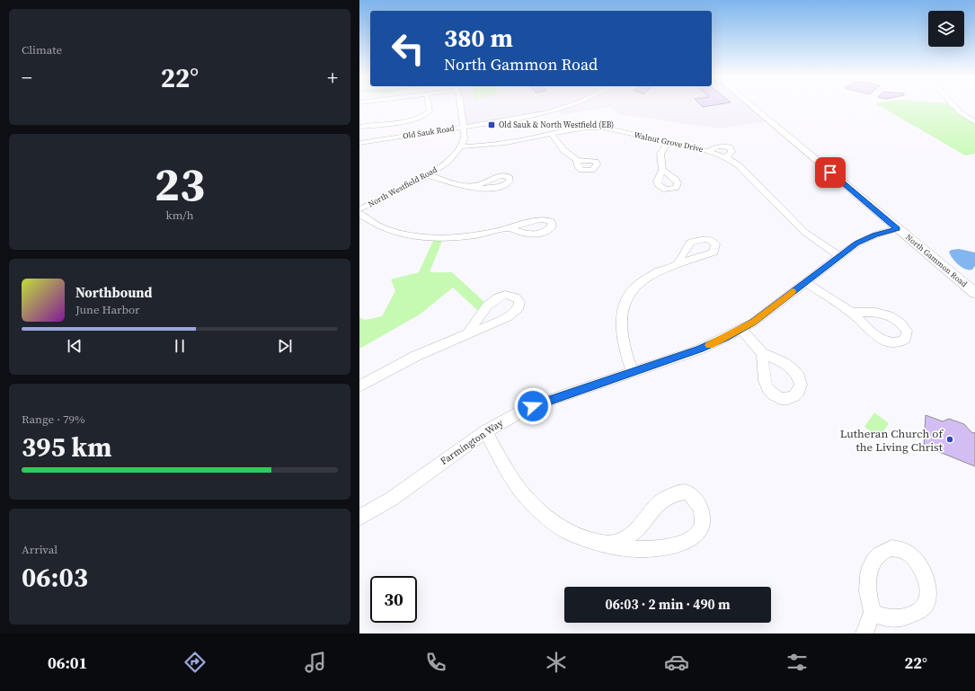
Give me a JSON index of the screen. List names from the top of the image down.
{
  "streets": {
    "main road": ["North Gammon Road"],
    "street": [
      "Old Sauk Road",
      "Walnut Grove Drive",
      "North Westfield Road",
      "Farmington Way"
    ]
  },
  "crossings": [
    ["Walnut Grove Drive", "North Westfield Road"],
    ["Walnut Grove Drive", "Farmington Way"],
    ["North Gammon Road", "Farmington Way"]
  ],
  "places": {
    "transit": ["Old Sauk & North Westfield (EB)"],
    "other": ["Lutheran Church of the Living Christ"]
  },
  "page": {
    "tile": [
      "Climate",
      ["23", "km/h"],
      ["Range · 79%", "395 km"],
      ["Arrival", "06:03"]
    ],
    "turn": ["380 m", "North Gammon Road"],
    "heat": ["−", "22°", "+"],
    "song": ["Northbound", "June Harbor"],
    "limit": "30",
    "trip": "06:03 · 2 min · 490 m",
    "tabs": ["06:01", "22°"]
  }
}
